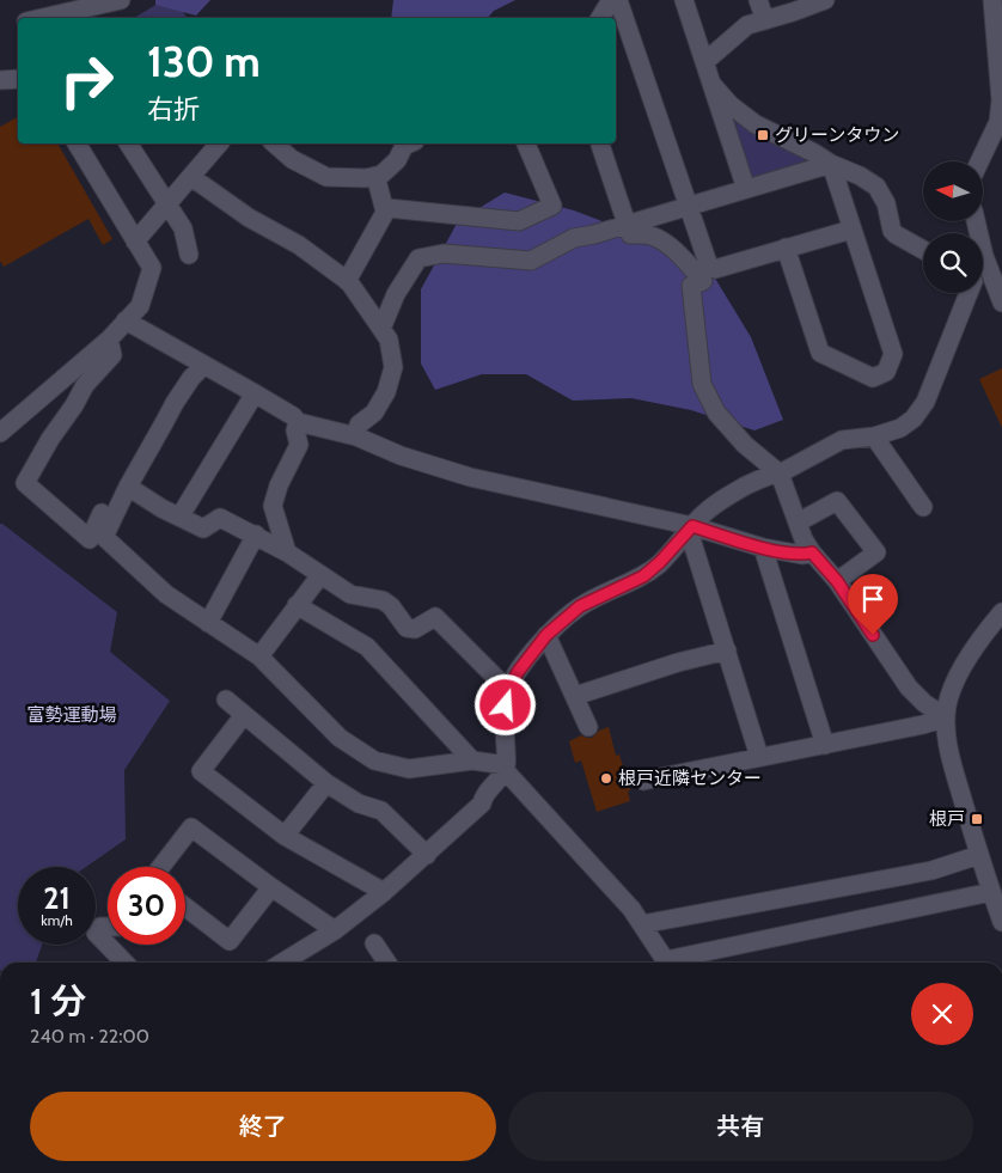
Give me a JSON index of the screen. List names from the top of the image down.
{
  "parks": ["富勢運動場"],
  "places": {
    "transit": ["グリーンタウン", "根戸"],
    "other": ["根戸近隣センター"]
  },
  "north": "left",
  "page": {
    "turn": ["130 m", "右折"],
    "speed": "21 km/h",
    "limit": "30",
    "heading": ["1 分", "240 m · 22:00"],
    "buttons": ["終了", "共有"]
  }
}
